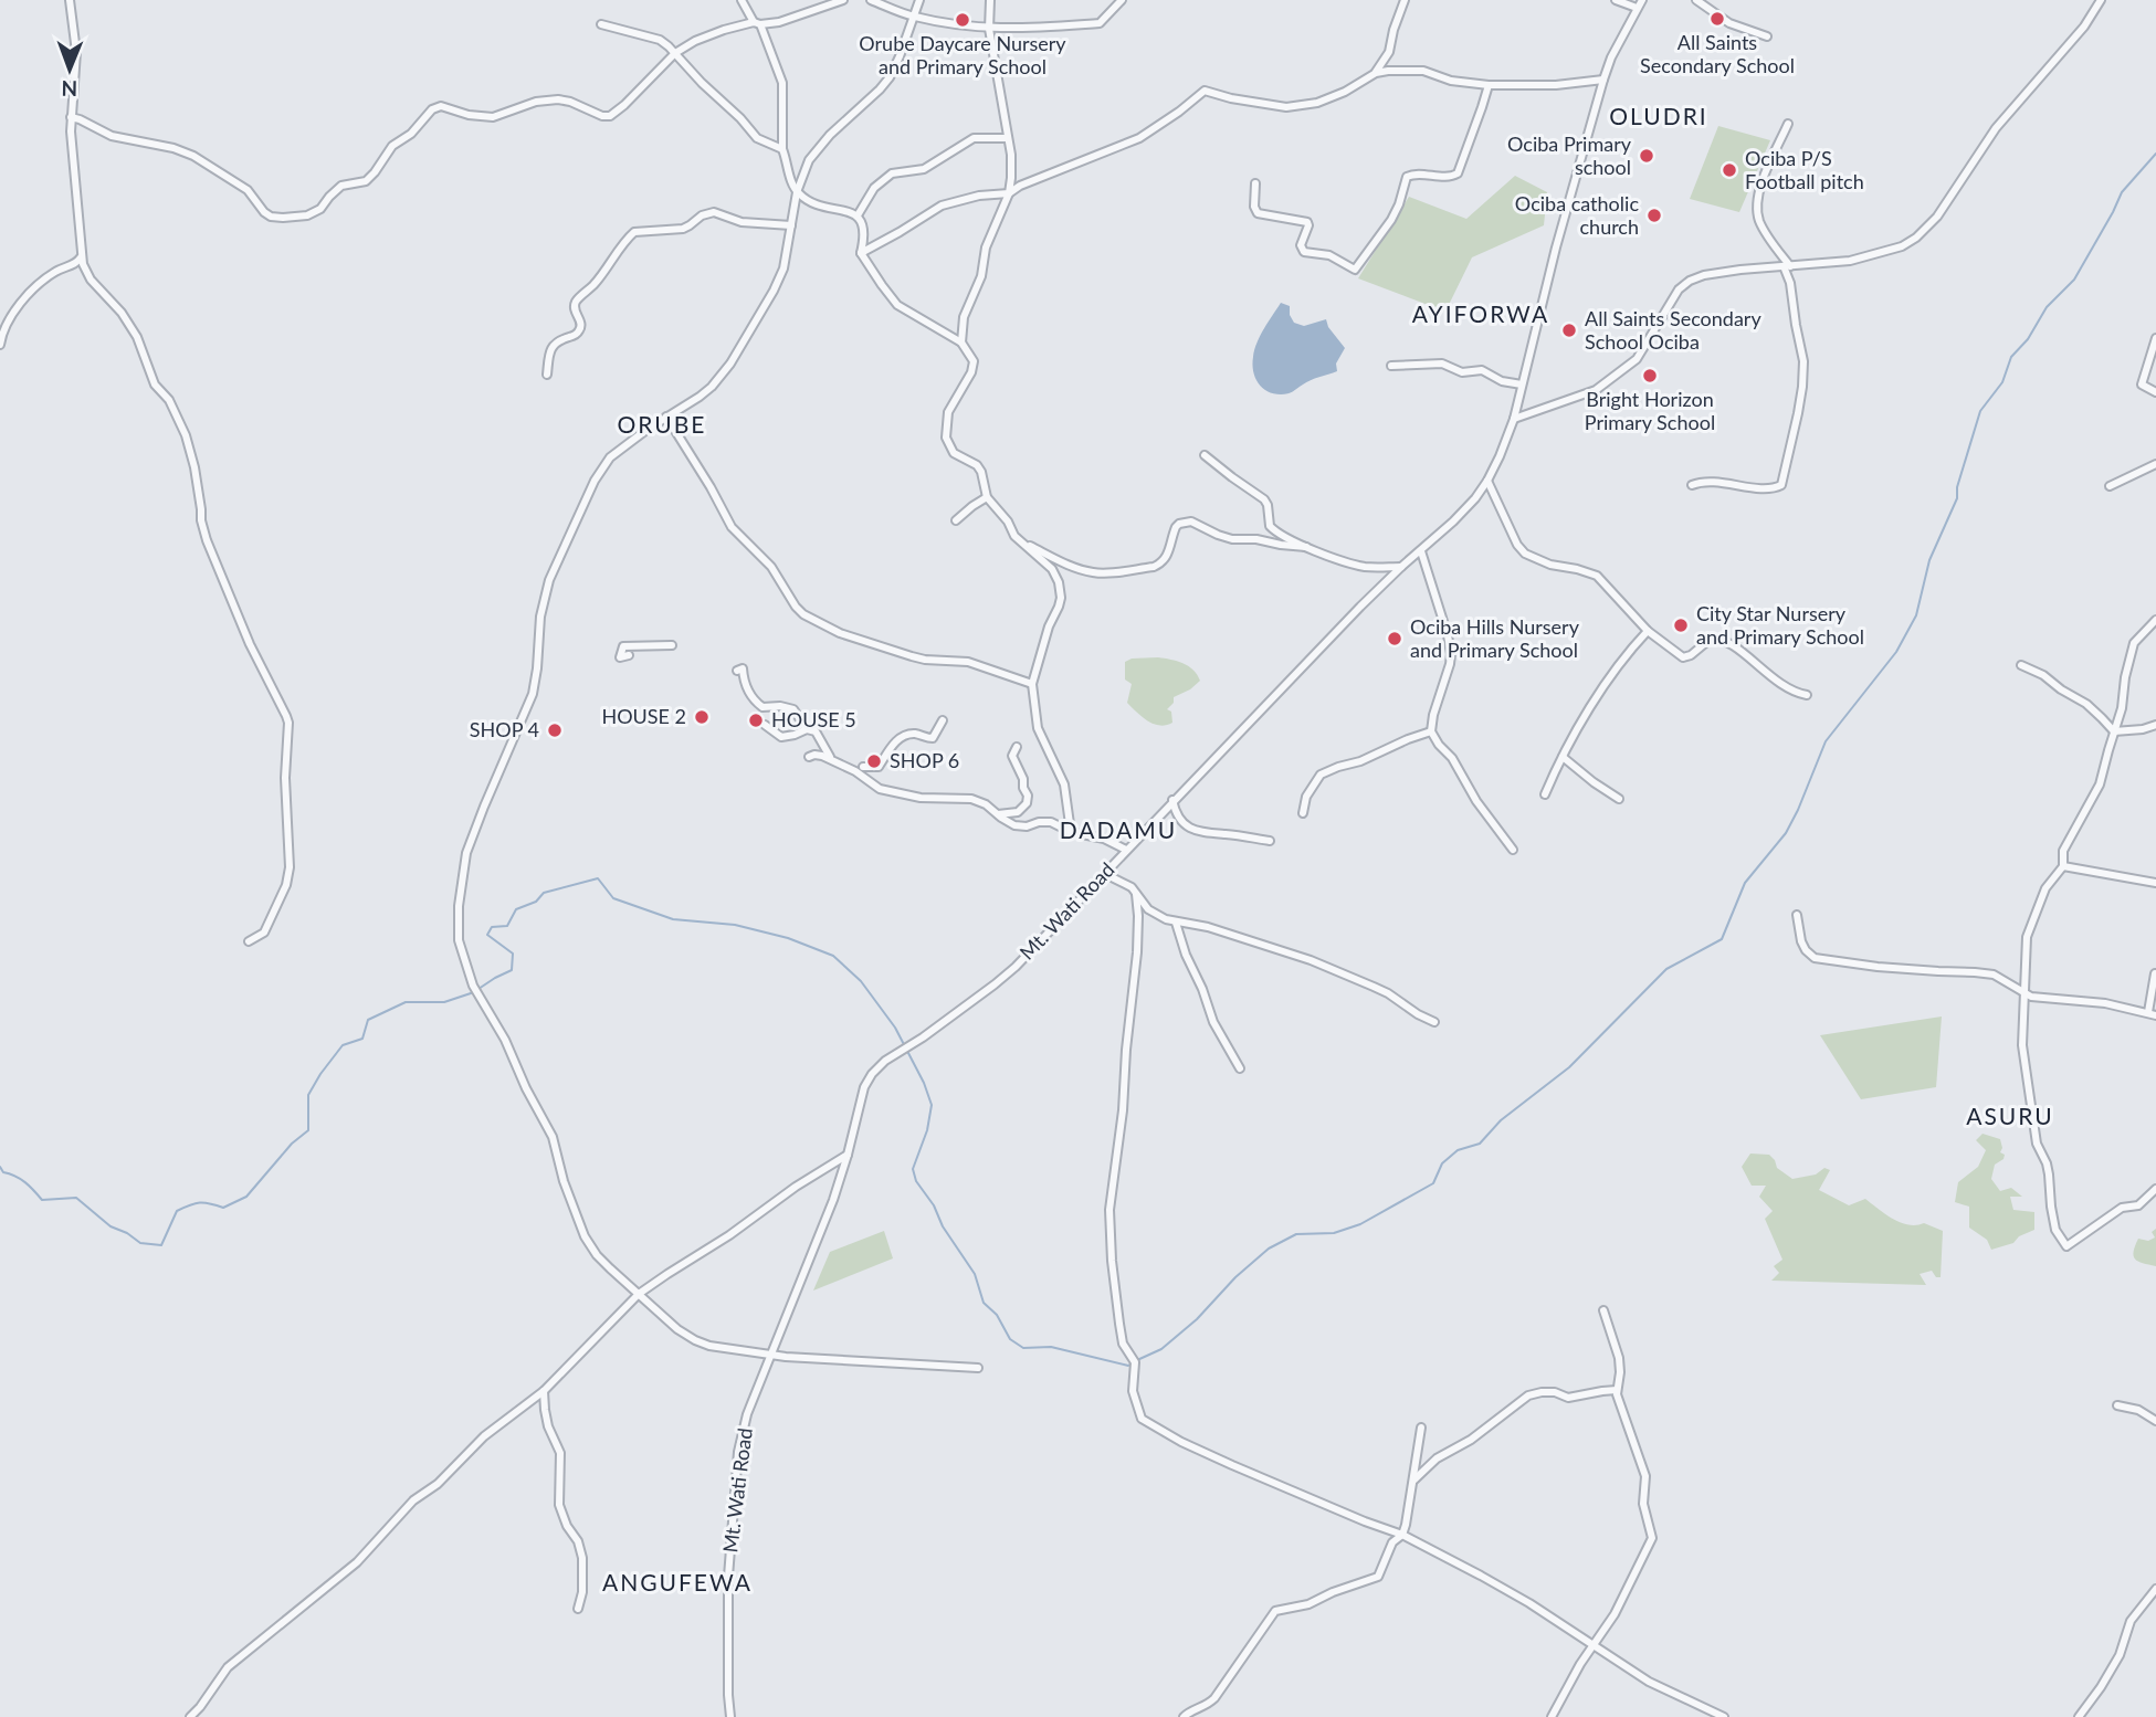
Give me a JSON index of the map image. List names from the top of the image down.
{
  "streets": {
    "street": ["Mt. Wati Road"]
  },
  "districts": [
    "OLUDRI",
    "AYIFORWA",
    "ORUBE",
    "DADAMU",
    "ASURU",
    "ANGUFEWA"
  ],
  "places": [
    "All Saints Secondary School",
    "Orube Daycare Nursery and Primary School",
    "Ociba Primary school",
    "Ociba P/S Football pitch",
    "Ociba catholic church",
    "All Saints Secondary School Ociba",
    "Bright Horizon Primary School",
    "City Star Nursery and Primary School",
    "Ociba Hills Nursery and Primary School",
    "HOUSE 2",
    "HOUSE 5",
    "SHOP 4",
    "SHOP 6"
  ],
  "north": "bottom"
}
